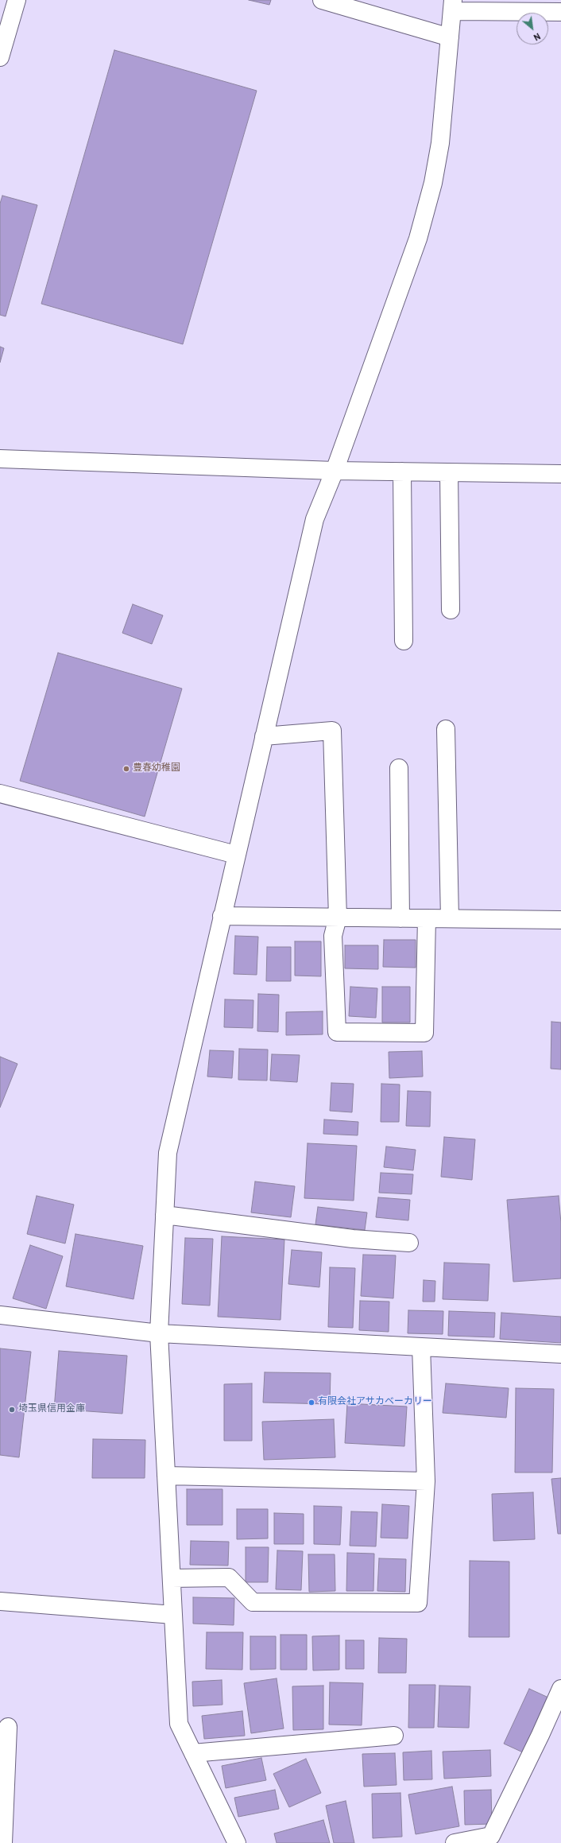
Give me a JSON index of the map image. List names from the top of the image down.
{
  "places": ["豊春幼稚園", "有限会社アサカベーカリー", "埼玉県信用金庫"],
  "north": "bottom right"
}
